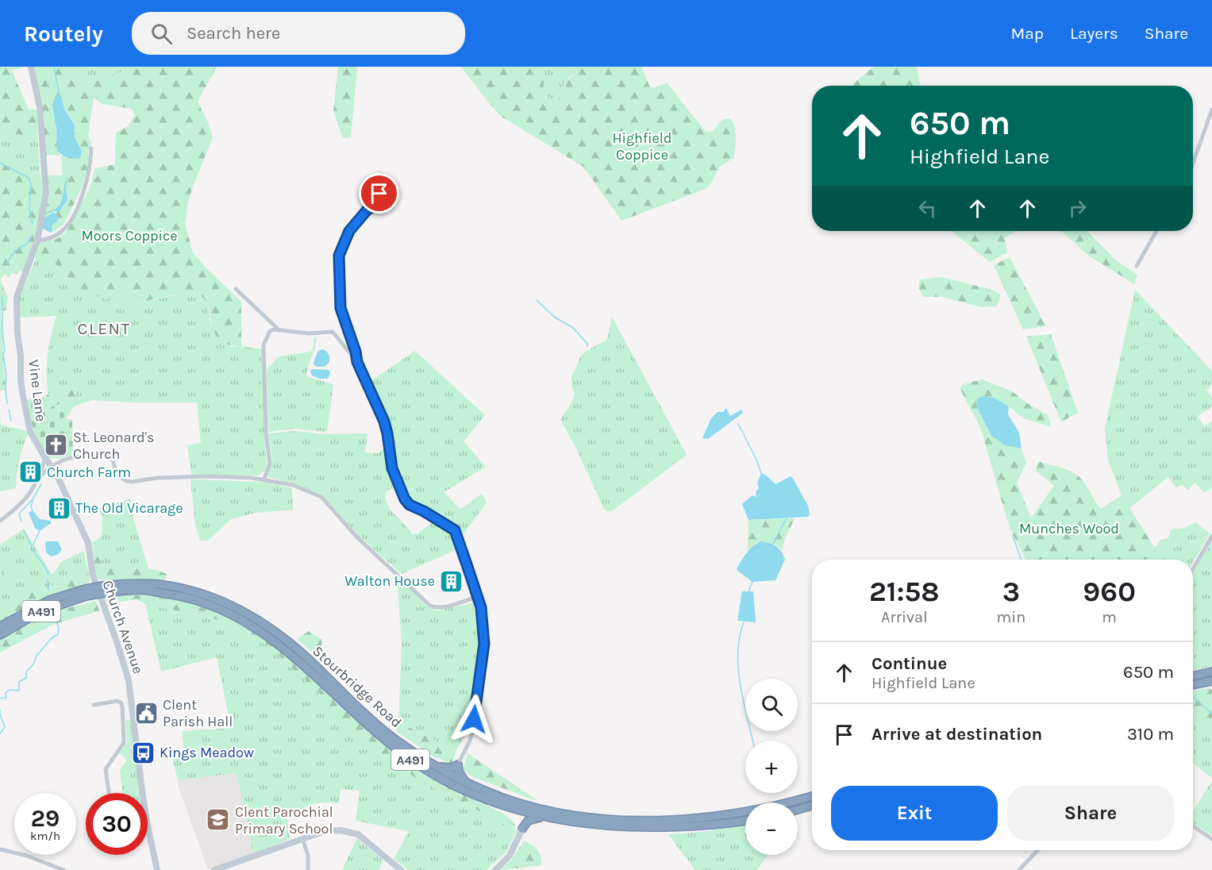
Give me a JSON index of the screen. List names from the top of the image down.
{
  "streets": {
    "highway": ["A491", "Stourbridge Road"],
    "street": ["Vine Lane", "Church Avenue"]
  },
  "crossings": [
    ["Vine Lane", "Church Avenue"]
  ],
  "districts": ["CLENT"],
  "parks": ["Highfield Coppice", "Moors Coppice", "Munches Wood"],
  "places": {
    "church": ["St. Leonard's Church"],
    "building": ["Church Farm", "The Old Vicarage", "Walton House"],
    "public building": ["Clent Parish Hall"],
    "bus stop": ["Kings Meadow"],
    "school or university": ["Clent Parochial Primary School"]
  },
  "page": {
    "header": "Routely",
    "search": "Search here",
    "nav": ["Map", "Layers", "Share"],
    "turn": ["650 m", "Highfield Lane"],
    "eta": [
      "21:58",
      "Arrival",
      "3",
      "min",
      "960",
      "m"
    ],
    "list": [
      {
        "name": "Continue",
        "note": "Highfield Lane",
        "value": "650 m"
      },
      {
        "name": "Arrive at destination",
        "value": "310 m"
      }
    ],
    "map_buttons": ["+", "−"],
    "buttons": ["Exit", "Share"],
    "speed": "29 km/h",
    "limit": "30"
  }
}
